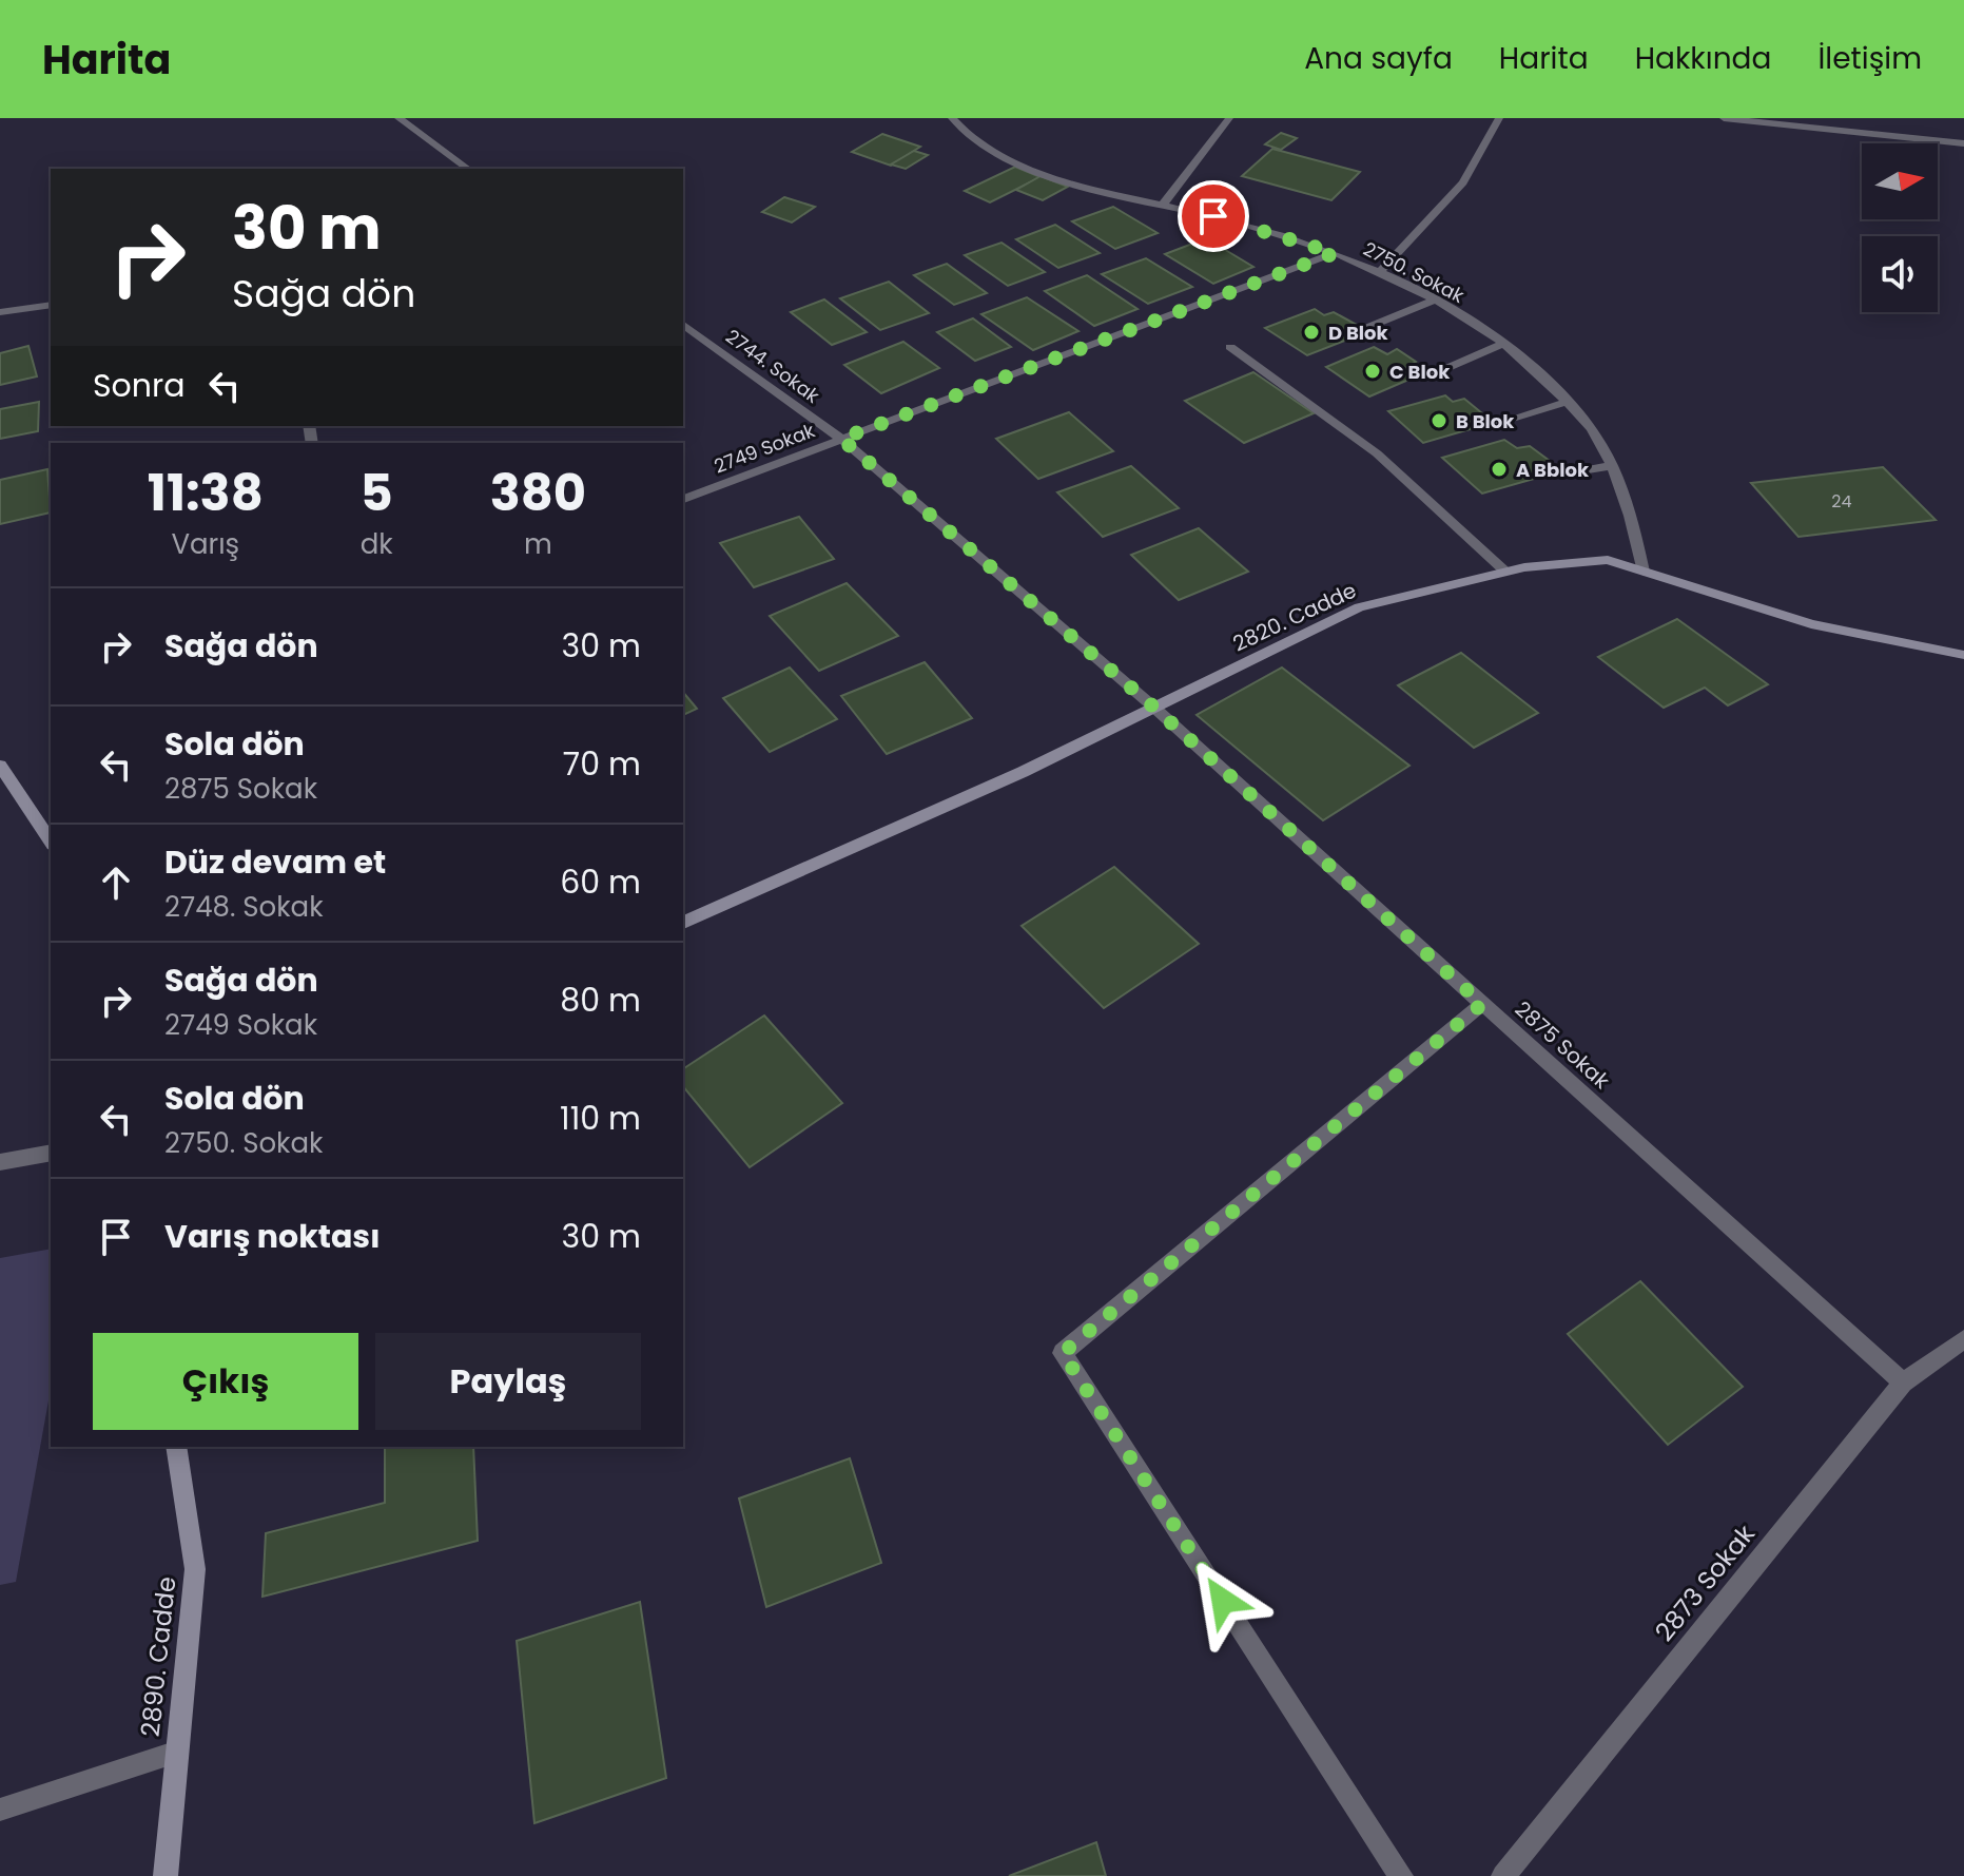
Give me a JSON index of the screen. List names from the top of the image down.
{
  "streets": {
    "street": [
      "2750. Sokak",
      "2744. Sokak",
      "2749 Sokak",
      "2820. Cadde",
      "2875 Sokak",
      "2873 Sokak",
      "2890. Cadde"
    ]
  },
  "crossings": [
    ["2750. Sokak", "2749 Sokak"],
    ["2750. Sokak", "2820. Cadde"],
    ["2744. Sokak", "2749 Sokak"],
    ["2744. Sokak", "2820. Cadde"],
    ["2744. Sokak", "2875 Sokak"],
    ["2820. Cadde", "2875 Sokak"],
    ["2875 Sokak", "2873 Sokak"]
  ],
  "places": [
    "D Blok",
    "C Blok",
    "B Blok",
    "A Bblok"
  ],
  "house_numbers": ["24"],
  "north": "right",
  "page": {
    "header": "Harita",
    "nav": [
      "Ana sayfa",
      "Harita",
      "Hakkında",
      "İletişim"
    ],
    "turn": ["30 m", "Sağa dön"],
    "then": "Sonra",
    "eta": [
      "11:38",
      "Varış",
      "5",
      "dk",
      "380",
      "m"
    ],
    "list": [
      {
        "name": "Sağa dön",
        "value": "30 m"
      },
      {
        "name": "Sola dön",
        "note": "2875 Sokak",
        "value": "70 m"
      },
      {
        "name": "Düz devam et",
        "note": "2748. Sokak",
        "value": "60 m"
      },
      {
        "name": "Sağa dön",
        "note": "2749 Sokak",
        "value": "80 m"
      },
      {
        "name": "Sola dön",
        "note": "2750. Sokak",
        "value": "110 m"
      },
      {
        "name": "Varış noktası",
        "value": "30 m"
      }
    ],
    "buttons": ["Çıkış", "Paylaş"]
  }
}
